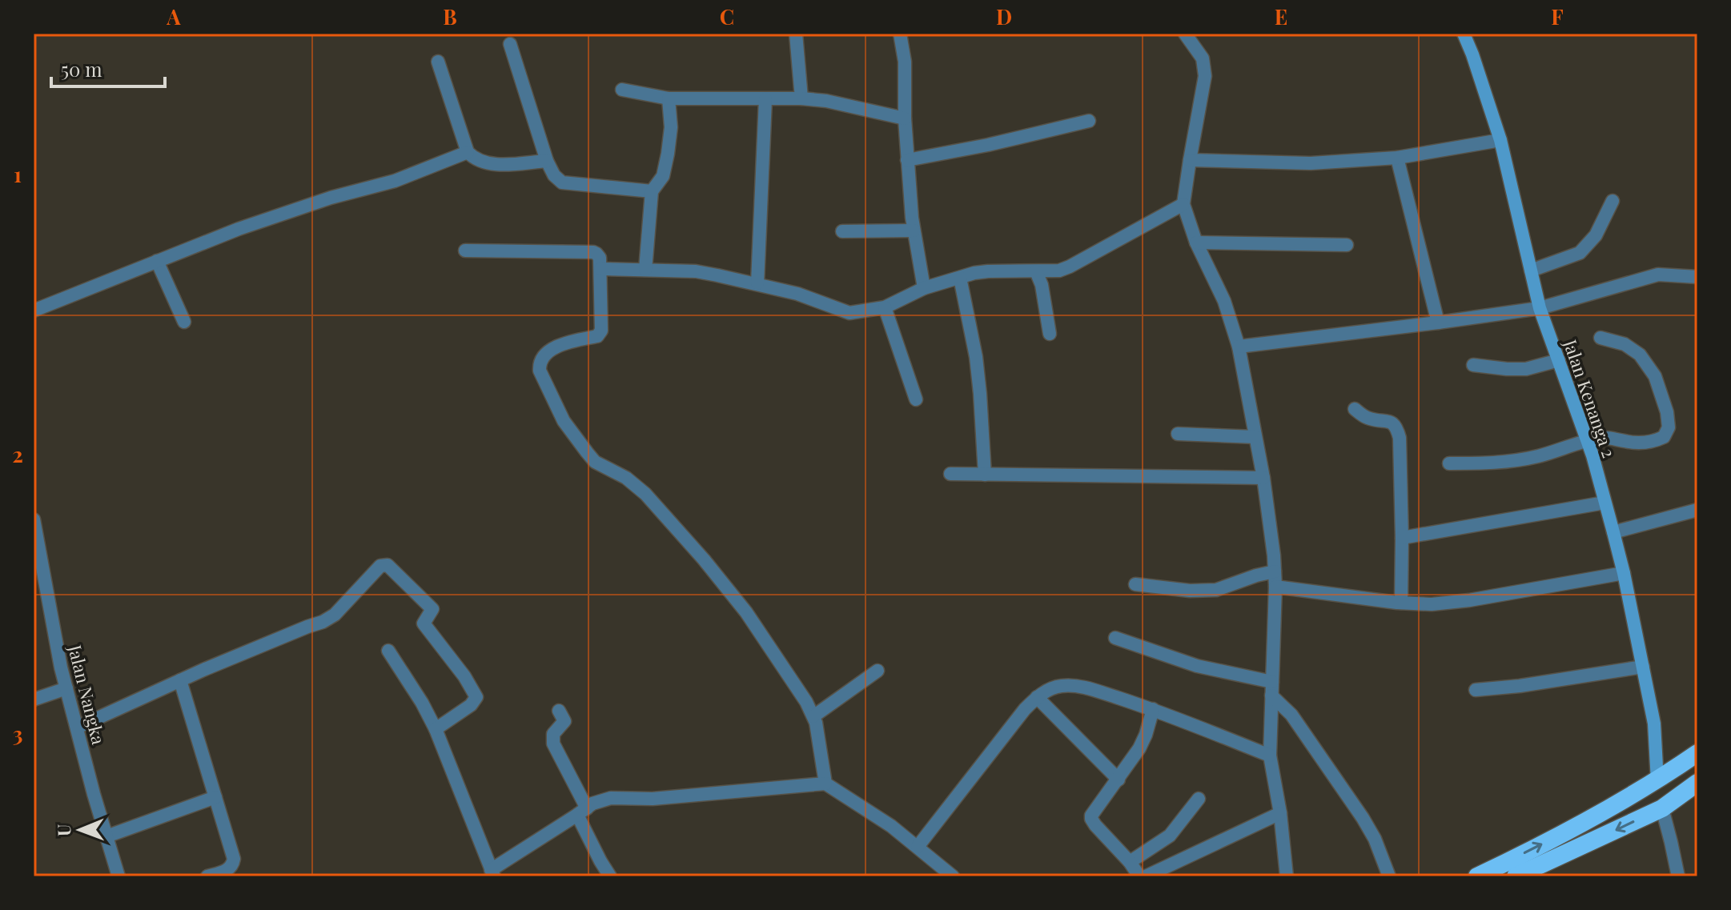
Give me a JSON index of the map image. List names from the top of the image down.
{
  "streets": {
    "main road": ["Jalan Kenanga 2"],
    "street": ["Jalan Nangka"]
  },
  "scale_bar": "50 m",
  "north": "left",
  "grid": {
    "columns": [
      "A",
      "B",
      "C",
      "D",
      "E",
      "F"
    ],
    "rows": ["1", "2", "3"]
  }
}
